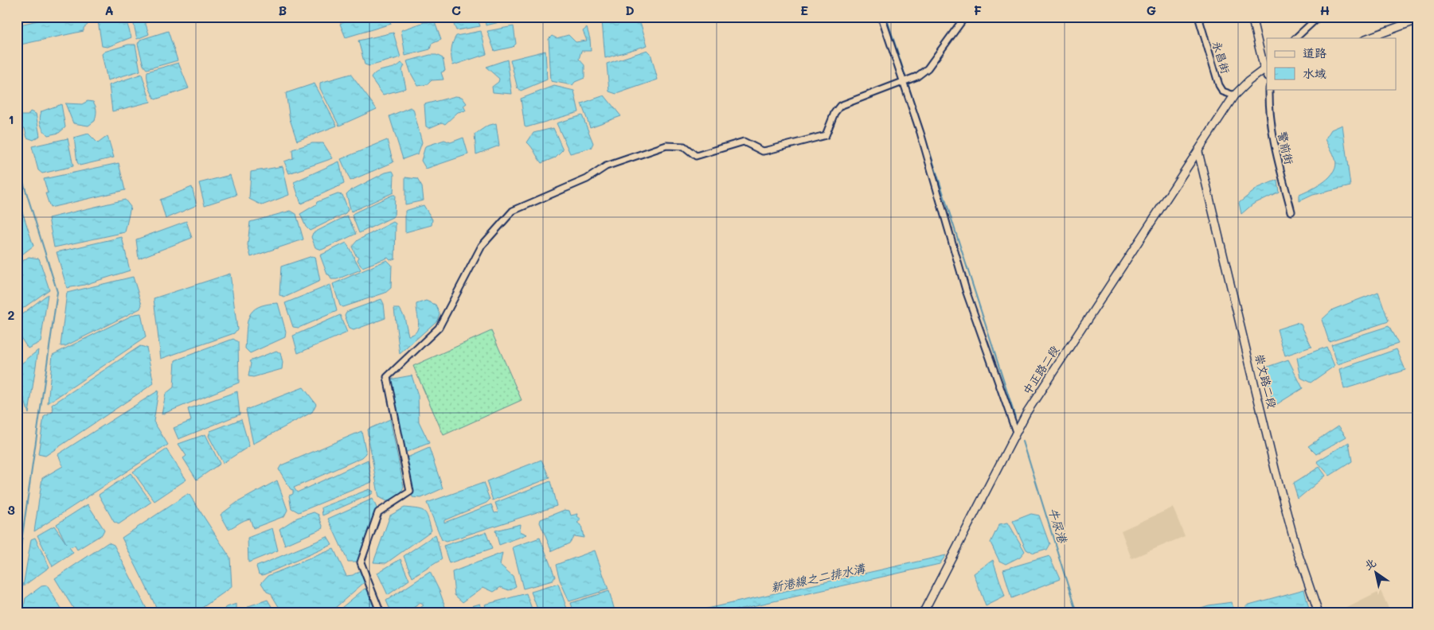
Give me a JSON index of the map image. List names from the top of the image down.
{
  "streets": {
    "main road": ["中正路二段", "崇文路二段"],
    "street": ["永昌街", "警前街"]
  },
  "crossings": [
    ["永昌街", "中正路二段"],
    ["中正路二段", "崇文路二段"]
  ],
  "water": ["牛尿港", "新港線之二排水溝"],
  "legend": ["道路", "水域"],
  "north": "top left",
  "grid": {
    "columns": [
      "A",
      "B",
      "C",
      "D",
      "E",
      "F",
      "G",
      "H"
    ],
    "rows": ["1", "2", "3"]
  }
}
